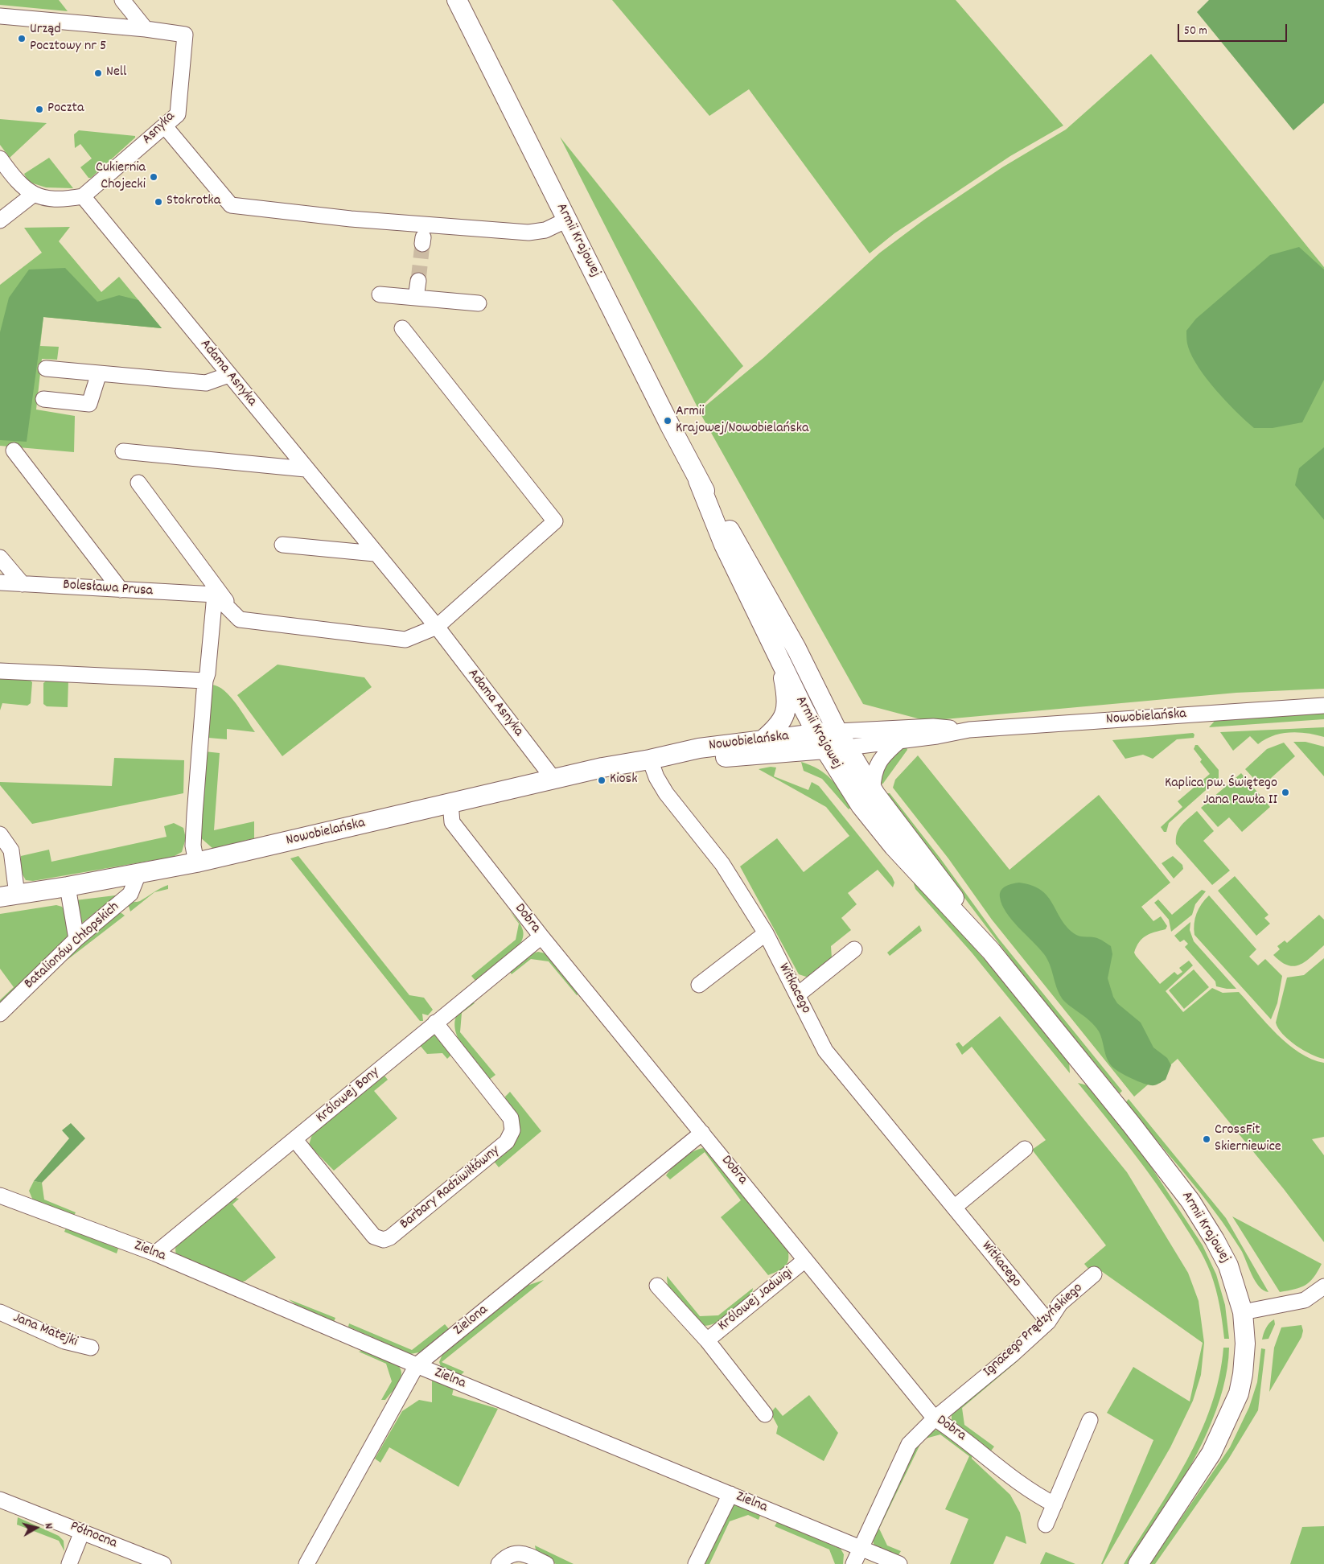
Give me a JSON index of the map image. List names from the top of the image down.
{
  "streets": {
    "street": [
      "Asnyka",
      "Armii Krajowej",
      "Adama Asnyka",
      "Bolesława Prusa",
      "Nowobielańska",
      "Dobra",
      "Batalionów Chłopskich",
      "Witkacego",
      "Królowej Bony",
      "Barbary Radziwiłłówny",
      "Zielna",
      "Królowej Jadwigi",
      "Zielona",
      "Jana Matejki",
      "Ignacego Prądzyńskiego",
      "Północna"
    ]
  },
  "crossings": [
    ["Asnyka", "Adama Asnyka"],
    ["Armii Krajowej", "Nowobielańska"],
    ["Adama Asnyka", "Nowobielańska"],
    ["Nowobielańska", "Dobra"],
    ["Nowobielańska", "Batalionów Chłopskich"],
    ["Nowobielańska", "Witkacego"],
    ["Dobra", "Królowej Bony"],
    ["Dobra", "Królowej Jadwigi"],
    ["Dobra", "Zielona"],
    ["Dobra", "Ignacego Prądzyńskiego"],
    ["Witkacego", "Ignacego Prądzyńskiego"],
    ["Królowej Bony", "Barbary Radziwiłłówny"],
    ["Królowej Bony", "Zielna"],
    ["Zielna", "Zielona"],
    ["Zielna", "Ignacego Prądzyńskiego"]
  ],
  "places": [
    "Urząd Pocztowy nr 5",
    "Nell",
    "Poczta",
    "Cukiernia Chojecki",
    "Stokrotka",
    "Armii Krajowej/Nowobielańska",
    "Kiosk",
    "Kaplica pw. Świętego Jana Pawła II",
    "CrossFit Skierniewice"
  ],
  "scale_bar": "50 m",
  "north": "right"
}
